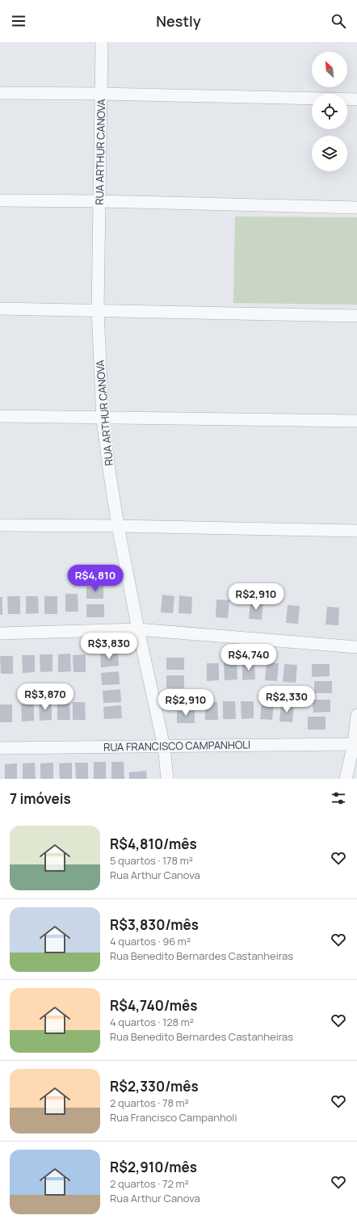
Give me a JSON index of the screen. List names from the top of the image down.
{
  "streets": {
    "street": ["RUA ARTHUR CANOVA", "RUA FRANCISCO CAMPANHOLI"]
  },
  "crossings": [
    ["RUA ARTHUR CANOVA", "RUA FRANCISCO CAMPANHOLI"]
  ],
  "north": "top left",
  "page": {
    "header": "Nestly",
    "price": [
      "R$4,810",
      "R$2,910",
      "R$3,830",
      "R$4,740",
      "R$3,870",
      "R$2,330",
      "R$2,910"
    ],
    "heading": "7 imóveis",
    "list": [
      {
        "name": "R$4,810/mês",
        "note": "5 quartos · 178 m² · Rua Arthur Canova"
      },
      {
        "name": "R$3,830/mês",
        "note": "4 quartos · 96 m² · Rua Benedito Bernardes Castanheiras"
      },
      {
        "name": "R$4,740/mês",
        "note": "4 quartos · 128 m² · Rua Benedito Bernardes Castanheiras"
      },
      {
        "name": "R$2,330/mês",
        "note": "2 quartos · 78 m² · Rua Francisco Campanholi"
      },
      {
        "name": "R$2,910/mês",
        "note": "2 quartos · 72 m² · Rua Arthur Canova"
      }
    ]
  }
}
